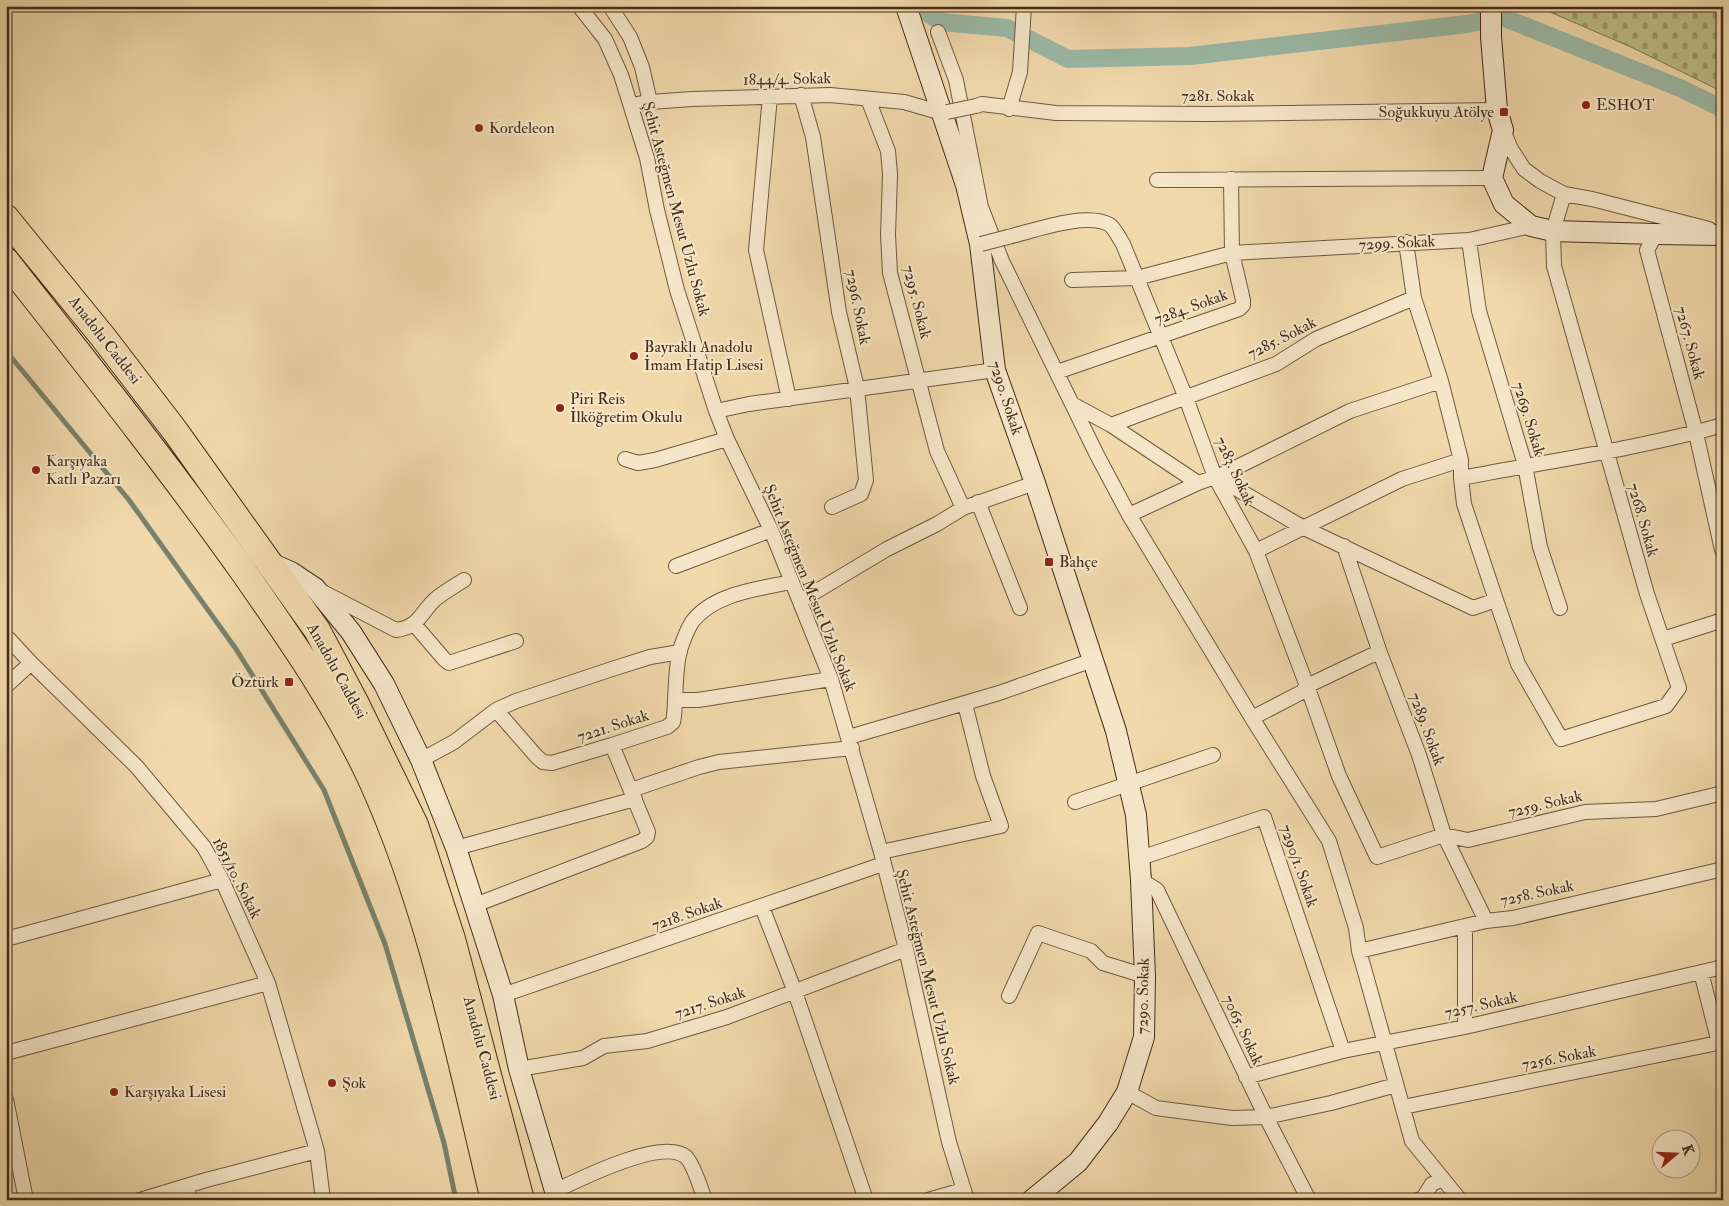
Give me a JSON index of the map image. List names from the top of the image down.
{
  "streets": {
    "highway": ["Anadolu Caddesi"],
    "street": [
      "1844/4. Sokak",
      "7281. Sokak",
      "Şehit Asteğmen Mesut Uzlu Sokak",
      "7299. Sokak",
      "7295. Sokak",
      "7296. Sokak",
      "7284. Sokak",
      "7285. Sokak",
      "7267. Sokak",
      "7290. Sokak",
      "7269. Sokak",
      "7283. Sokak",
      "7268. Sokak",
      "7221. Sokak",
      "7289. Sokak",
      "7259. Sokak",
      "7290/1. Sokak",
      "1851/10. Sokak",
      "7258. Sokak",
      "7218. Sokak",
      "7217. Sokak",
      "7257. Sokak",
      "7065. Sokak",
      "7256. Sokak"
    ]
  },
  "crossings": [
    ["1844/4. Sokak", "7281. Sokak"],
    ["1844/4. Sokak", "Şehit Asteğmen Mesut Uzlu Sokak"],
    ["1844/4. Sokak", "7295. Sokak"],
    ["1844/4. Sokak", "7296. Sokak"],
    ["1844/4. Sokak", "7290. Sokak"],
    ["7281. Sokak", "7290. Sokak"],
    ["Şehit Asteğmen Mesut Uzlu Sokak", "7221. Sokak"],
    ["Şehit Asteğmen Mesut Uzlu Sokak", "7218. Sokak"],
    ["Şehit Asteğmen Mesut Uzlu Sokak", "7217. Sokak"],
    ["7299. Sokak", "7284. Sokak"],
    ["7299. Sokak", "7267. Sokak"],
    ["7299. Sokak", "7269. Sokak"],
    ["7299. Sokak", "7283. Sokak"],
    ["7299. Sokak", "7268. Sokak"],
    ["7284. Sokak", "7283. Sokak"],
    ["7285. Sokak", "7283. Sokak"],
    ["7290. Sokak", "7283. Sokak"],
    ["7290. Sokak", "7290/1. Sokak"],
    ["7290. Sokak", "7065. Sokak"],
    ["7283. Sokak", "7259. Sokak"],
    ["7289. Sokak", "7259. Sokak"],
    ["7289. Sokak", "7258. Sokak"],
    ["7290/1. Sokak", "7257. Sokak"],
    ["7257. Sokak", "7065. Sokak"]
  ],
  "places": {
    "other": [
      "ESHOT",
      "Kordeleon",
      "Bayraklı Anadolu İmam Hatip Lisesi",
      "Piri Reis İlköğretim Okulu",
      "Karşıyaka Katlı Pazarı",
      "Şok",
      "Karşıyaka Lisesi"
    ],
    "transit": ["Soğukkuyu Atölye", "Bahçe", "Öztürk"]
  },
  "north": "right"
}
